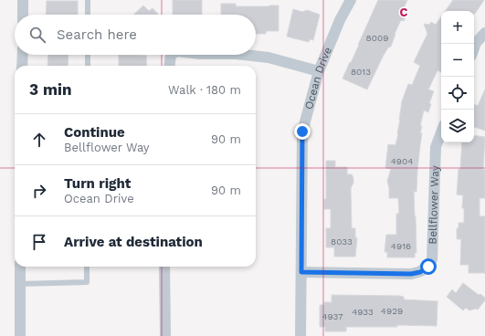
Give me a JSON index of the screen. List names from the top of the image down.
{
  "streets": {
    "street": ["Ocean Drive", "Bellflower Way"]
  },
  "crossings": [
    ["Ocean Drive", "Bellflower Way"]
  ],
  "house_numbers": [
    "8009",
    "8013",
    "4904",
    "8033",
    "4916",
    "4929",
    "4933",
    "4937"
  ],
  "page": {
    "map_buttons": ["+", "−"],
    "search": "Search here",
    "heading": ["3 min", "Walk · 180 m"],
    "list": [
      ["Continue", "Bellflower Way", "90 m"],
      ["Turn right", "Ocean Drive", "90 m"],
      "Arrive at destination"
    ]
  },
  "grid": {
    "columns": ["C"]
  }
}
